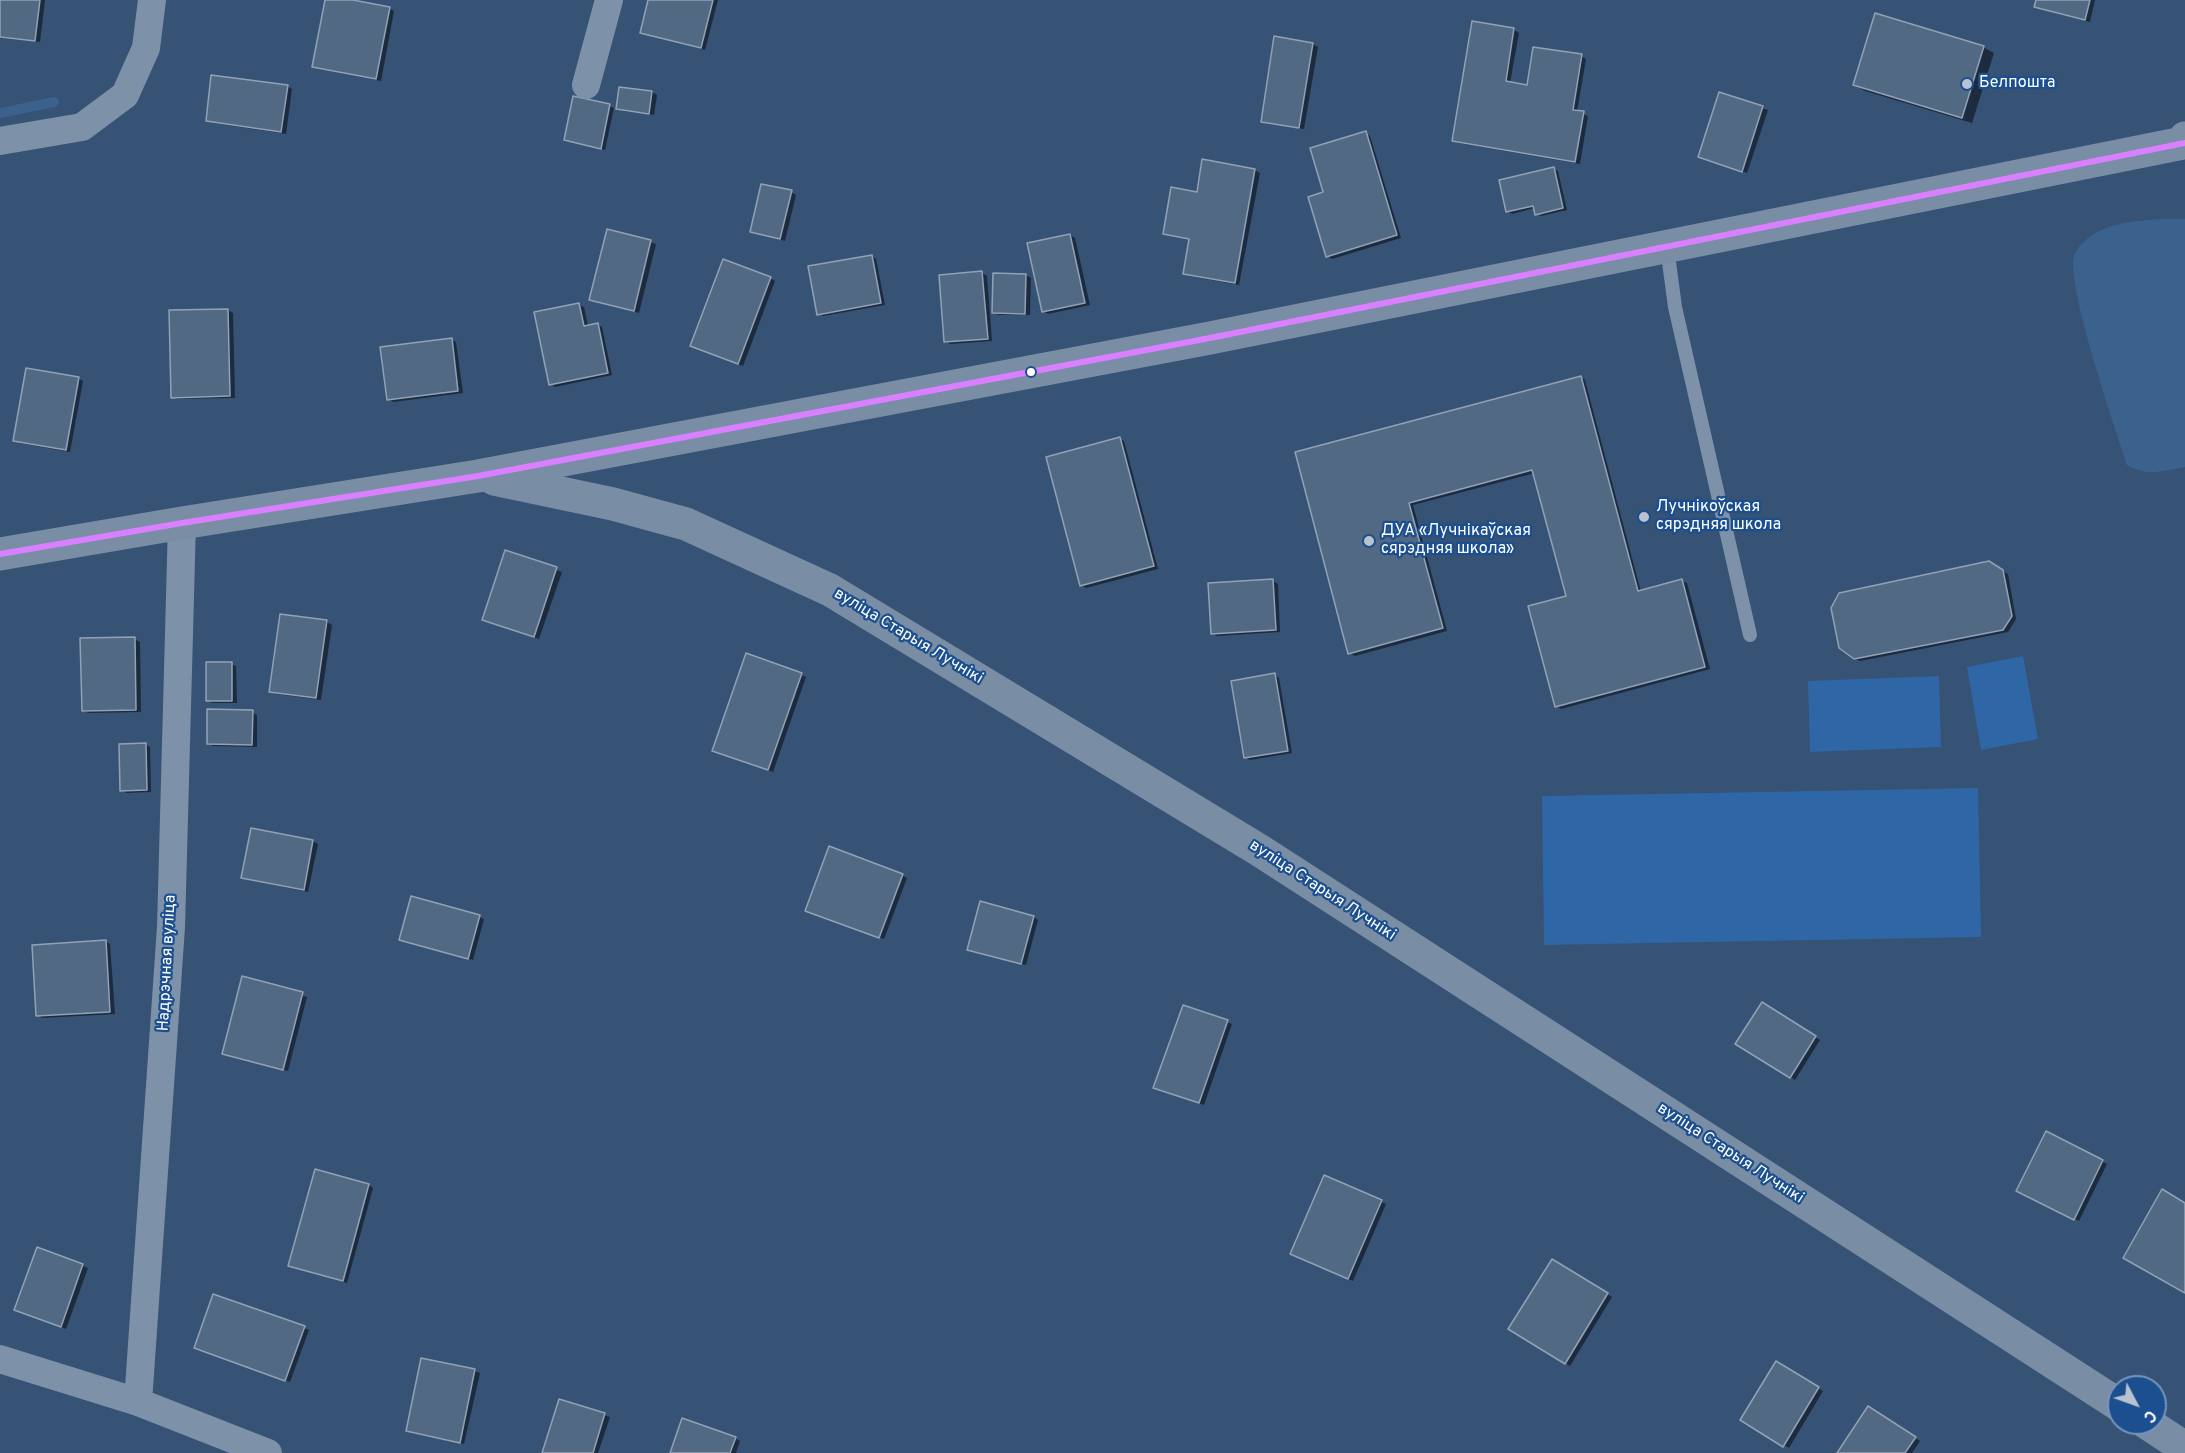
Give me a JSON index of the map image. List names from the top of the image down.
{
  "streets": {
    "main road": ["вуліца Старыя Лучнікі"],
    "street": ["Надрэчная вуліца"]
  },
  "crossings": [
    ["вуліца Старыя Лучнікі", "Надрэчная вуліца"]
  ],
  "places": ["Белпошта", "Лучнікоўская сярэдняя школа", "ДУА «Лучнікаўская сярэдняя школа»"],
  "north": "bottom right"
}
